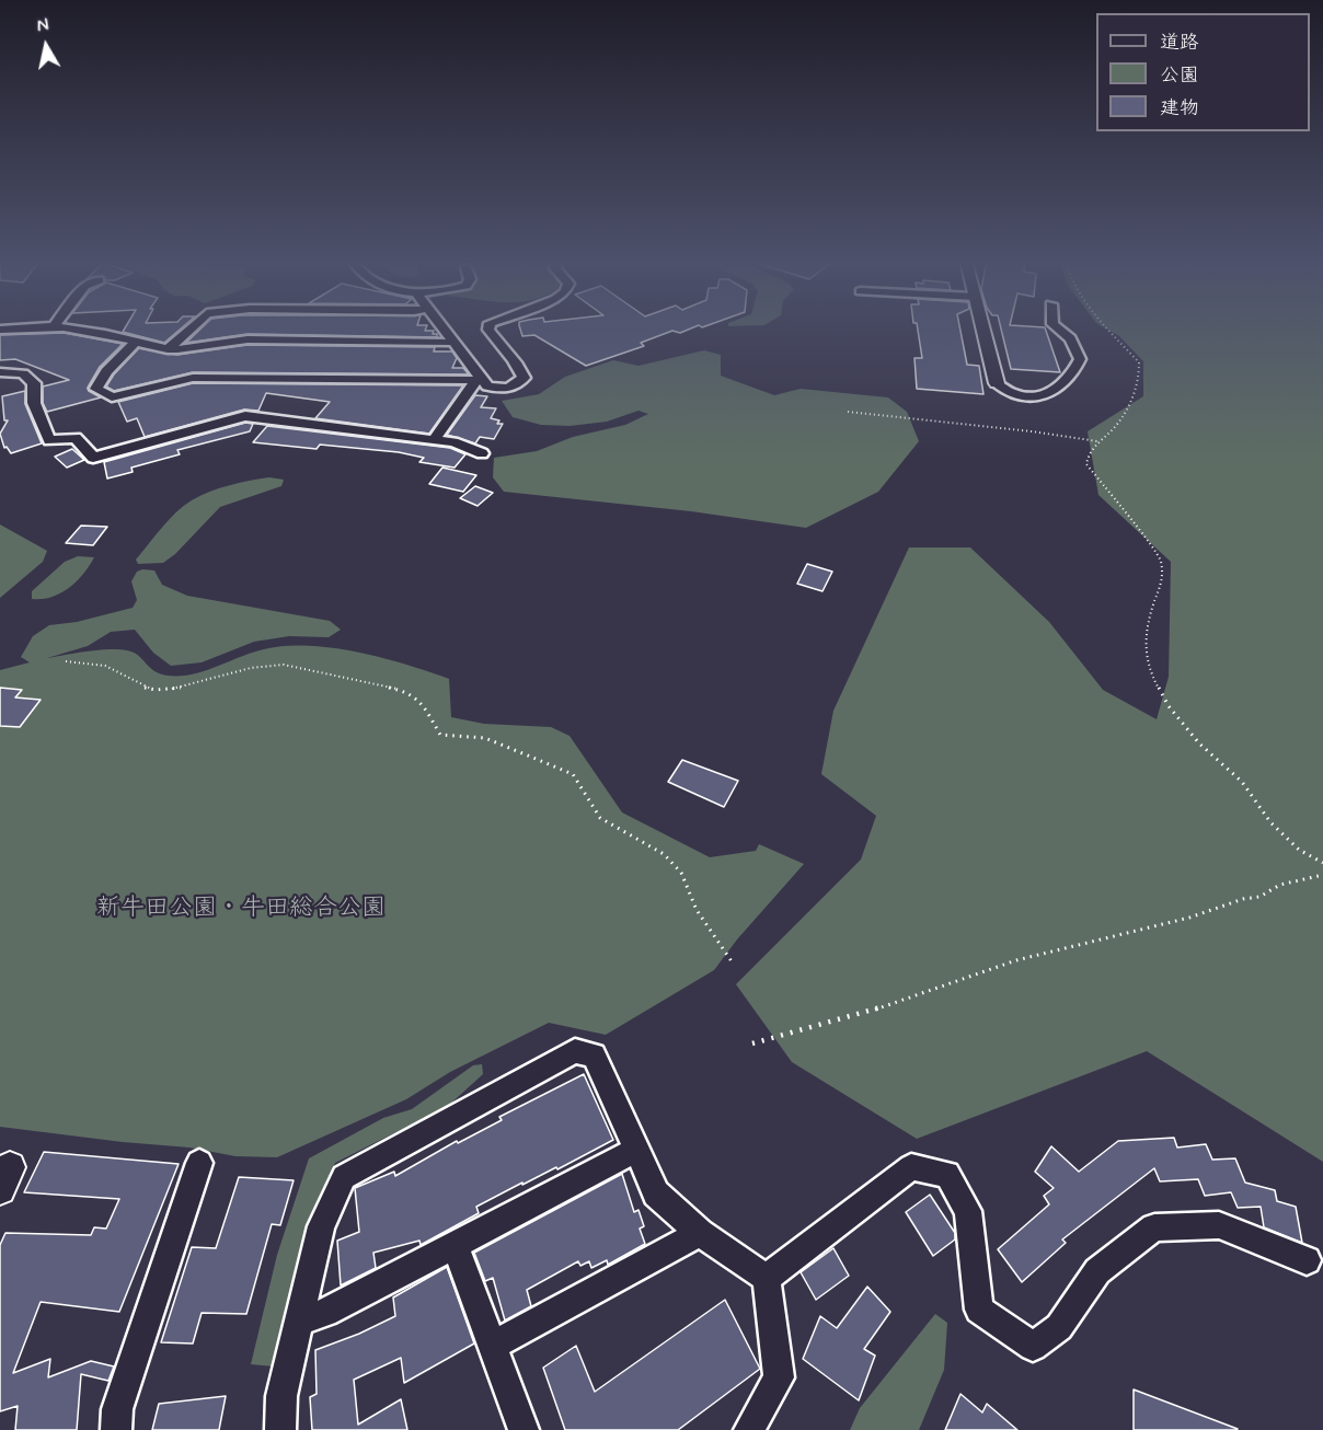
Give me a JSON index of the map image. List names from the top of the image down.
{
  "parks": ["新牛田公園・牛田総合公園"],
  "legend": ["道路", "公園", "建物"],
  "north": "top"
}
